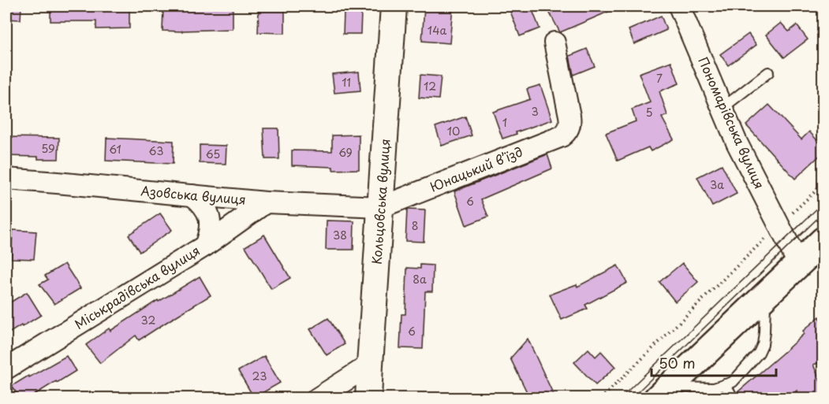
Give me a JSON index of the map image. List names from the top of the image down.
{
  "streets": {
    "street": [
      "Пономарівська вулиця",
      "Юнацький в’їзд",
      "Азовська вулиця",
      "Кольцовська вулиця",
      "Міськрадівська вулиця"
    ]
  },
  "crossings": [
    ["Юнацький в’їзд", "Азовська вулиця"],
    ["Юнацький в’їзд", "Кольцовська вулиця"],
    ["Азовська вулиця", "Кольцовська вулиця"],
    ["Азовська вулиця", "Міськрадівська вулиця"]
  ],
  "house_numbers": [
    "14а",
    "7",
    "11",
    "12",
    "3",
    "5",
    "1",
    "10",
    "59",
    "61",
    "63",
    "69",
    "65",
    "3а",
    "6",
    "8",
    "38",
    "8а",
    "32",
    "6",
    "23"
  ],
  "scale_bar": "50 m"
}
